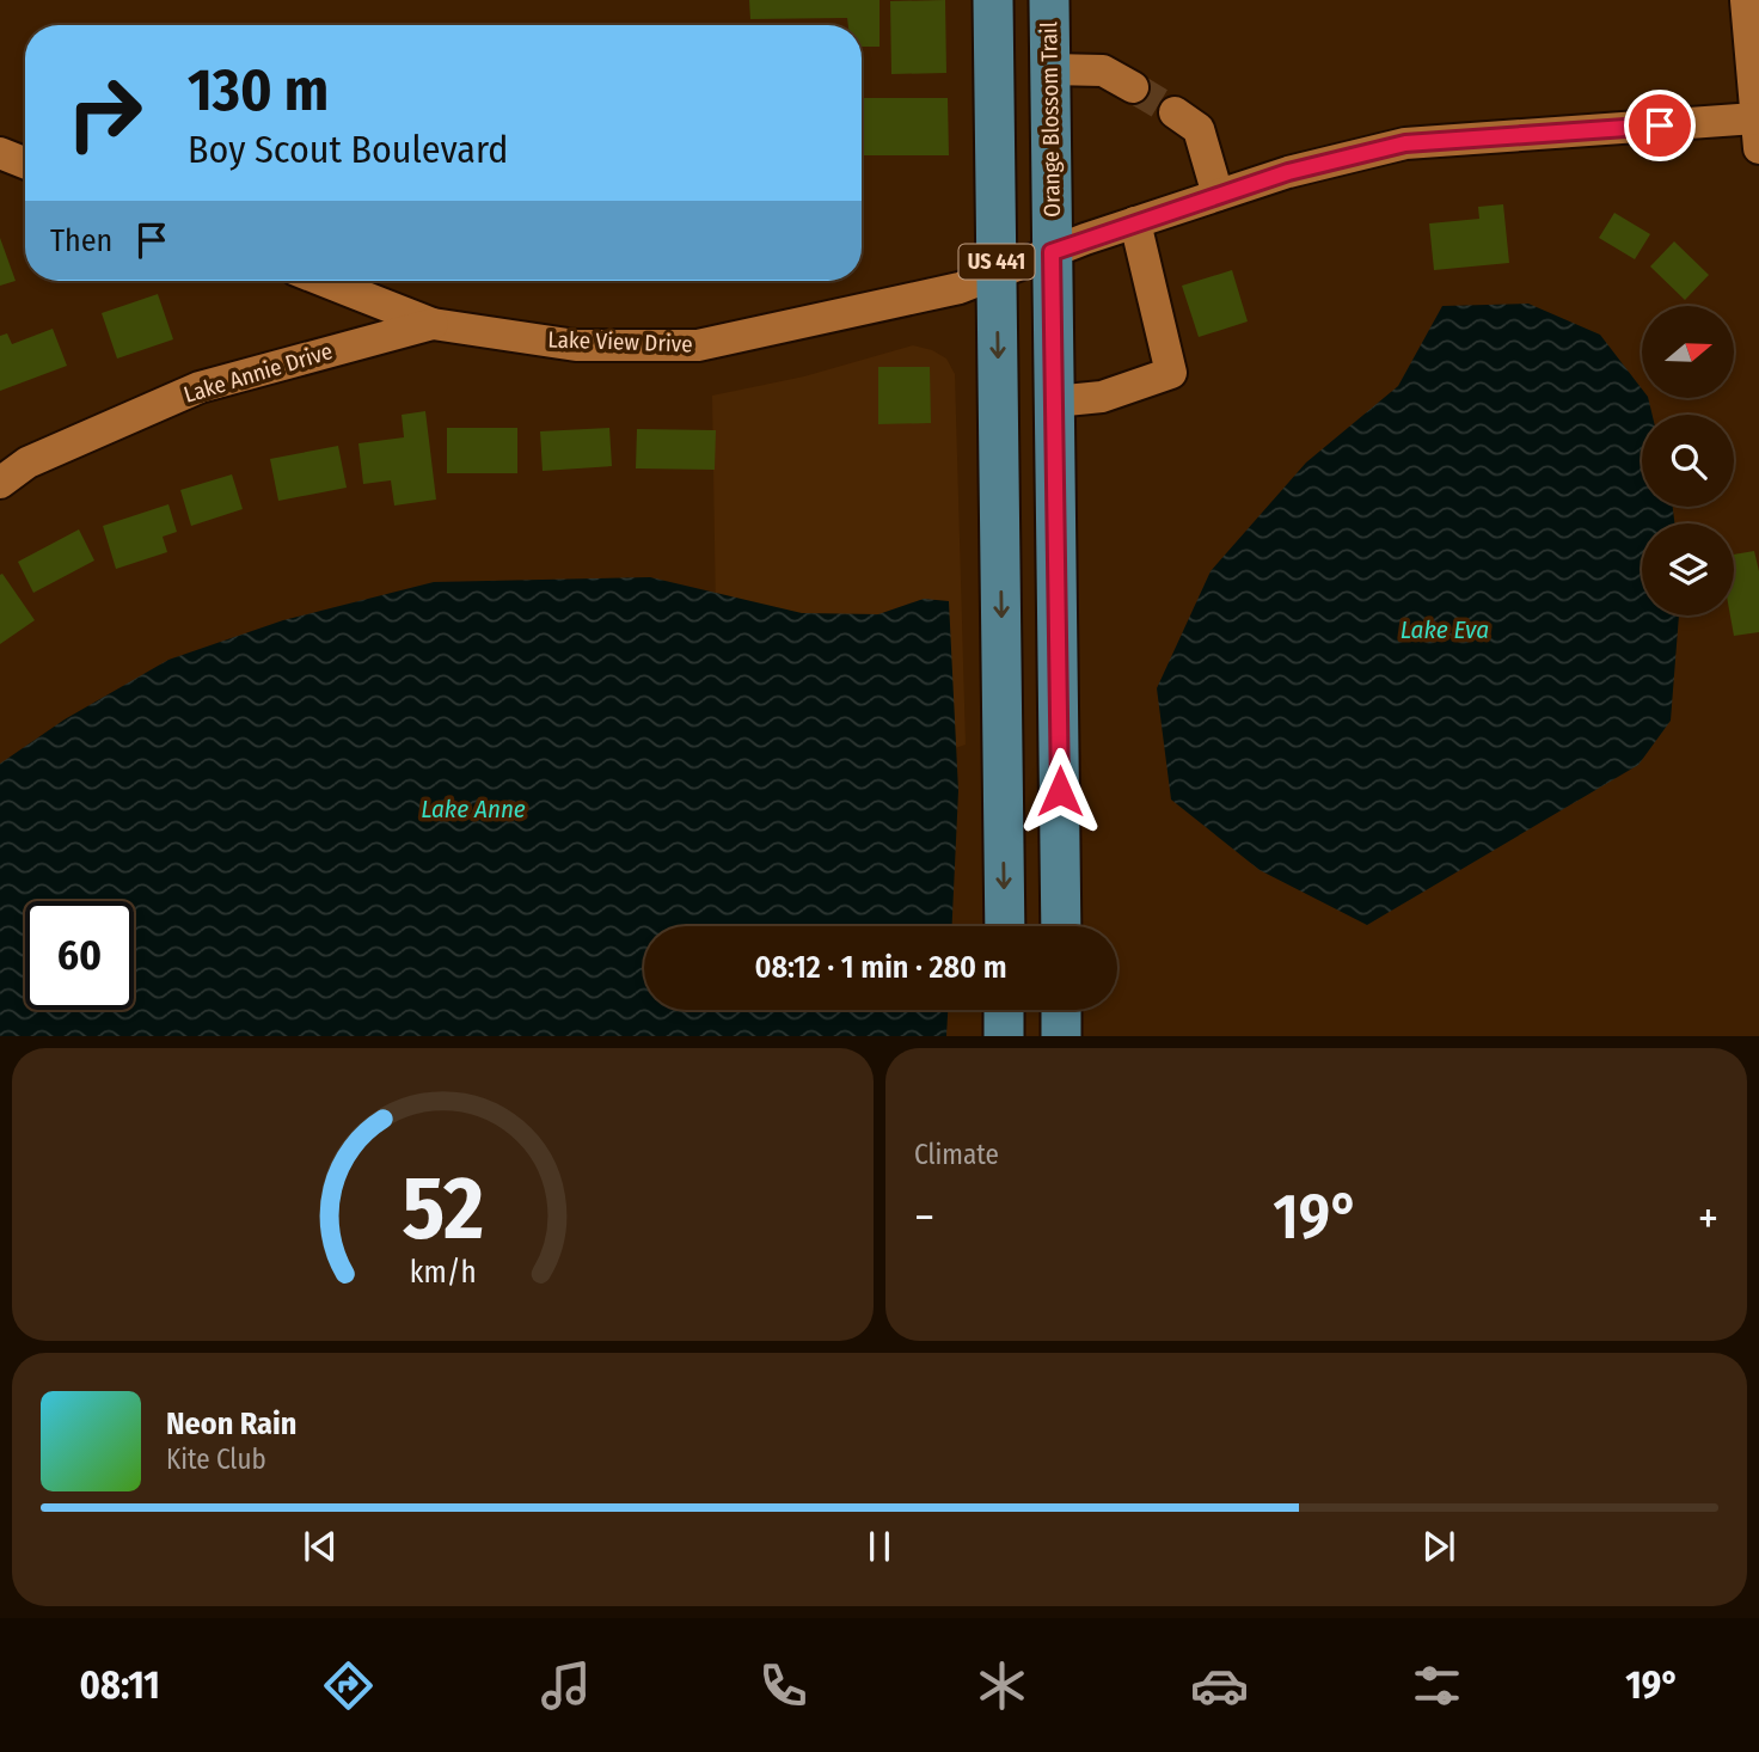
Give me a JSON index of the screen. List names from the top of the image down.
{
  "streets": {
    "main road": ["Orange Blossom Trail", "US 441"],
    "street": ["Lake View Drive", "Lake Annie Drive"]
  },
  "crossings": [
    ["Orange Blossom Trail", "Lake View Drive"],
    ["US 441", "Lake View Drive"],
    ["Lake View Drive", "Lake Annie Drive"]
  ],
  "water": ["Lake Eva", "Lake Anne"],
  "north": "right",
  "page": {
    "turn": ["130 m", "Boy Scout Boulevard"],
    "then": "Then",
    "limit": "60",
    "trip": "08:12 · 1 min · 280 m",
    "tile": "Climate",
    "heat": ["−", "19°", "+"],
    "song": ["Neon Rain", "Kite Club"],
    "tabs": ["08:11", "19°"],
    "gauge": ["52", "km/h"]
  }
}
